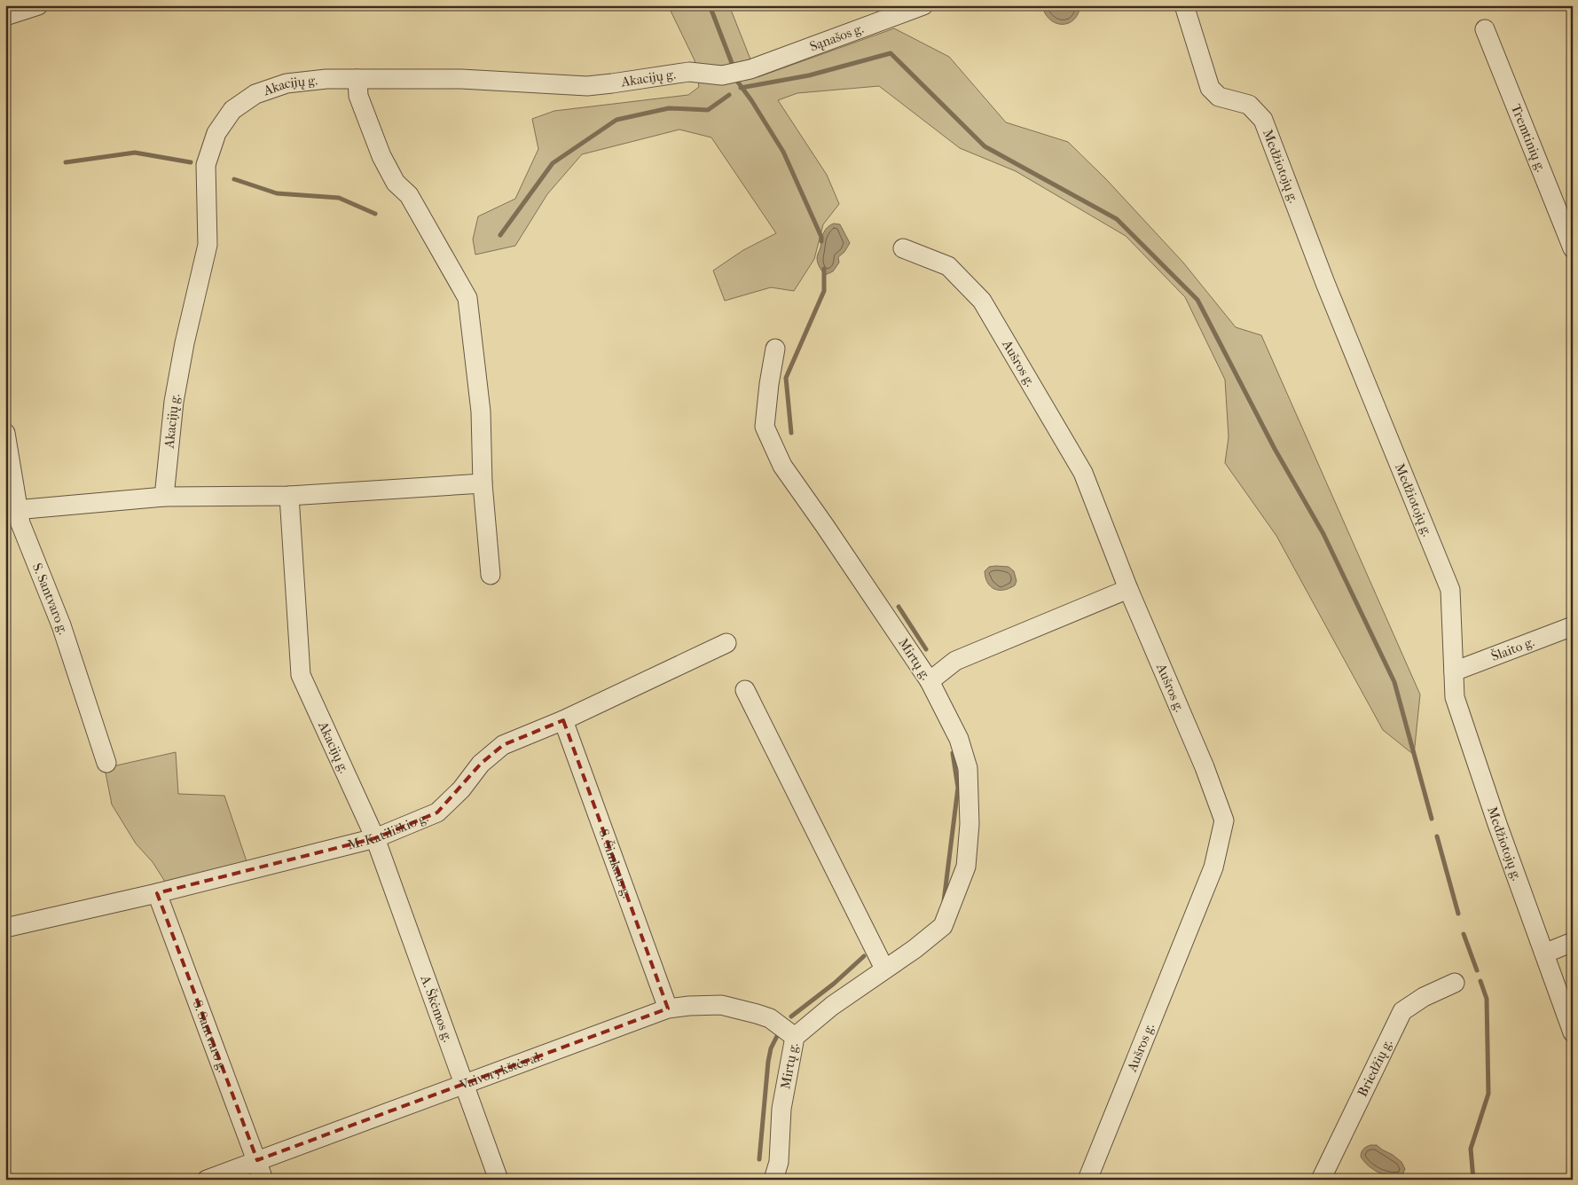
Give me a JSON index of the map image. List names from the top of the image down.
{
  "streets": {
    "street": [
      "Sąnašos g.",
      "Akacijų g.",
      "Tremtinių g.",
      "Medžiotojų g.",
      "Aušros g.",
      "S. Santvaro g.",
      "Šlaito g.",
      "Mirtų g.",
      "M. Katiliškio g.",
      "S. Šimkaus g.",
      "A. Škėmos g.",
      "Briedžių g.",
      "Vaivorykštės al."
    ]
  },
  "crossings": [
    ["Sąnašos g.", "Akacijų g."],
    ["Akacijų g.", "M. Katiliškio g."],
    ["Akacijų g.", "A. Škėmos g."],
    ["Medžiotojų g.", "Šlaito g."],
    ["S. Santvaro g.", "M. Katiliškio g."],
    ["S. Santvaro g.", "Vaivorykštės al."],
    ["Mirtų g.", "Vaivorykštės al."],
    ["M. Katiliškio g.", "S. Šimkaus g."],
    ["M. Katiliškio g.", "A. Škėmos g."],
    ["S. Šimkaus g.", "Vaivorykštės al."],
    ["A. Škėmos g.", "Vaivorykštės al."]
  ]
}
